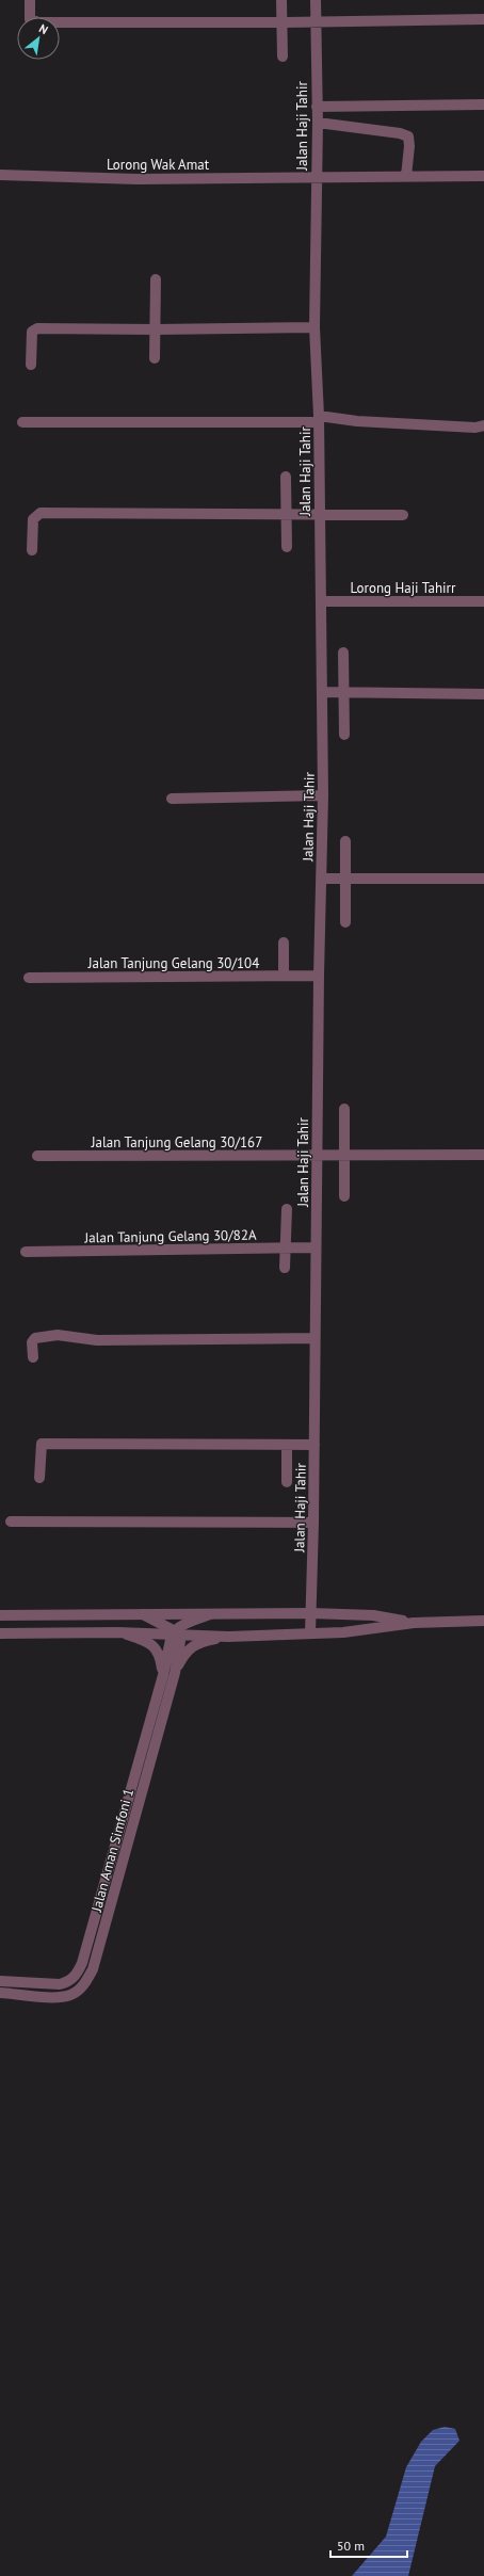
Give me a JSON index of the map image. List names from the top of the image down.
{
  "streets": {
    "street": [
      "Jalan Haji Tahir",
      "Lorong Wak Amat",
      "Lorong Haji Tahirr",
      "Jalan Tanjung Gelang 30/104",
      "Jalan Tanjung Gelang 30/167",
      "Jalan Tanjung Gelang 30/82A",
      "Jalan Aman Simfoni 1"
    ]
  },
  "crossings": [
    ["Jalan Haji Tahir", "Lorong Wak Amat"],
    ["Jalan Haji Tahir", "Lorong Haji Tahirr"],
    ["Jalan Haji Tahir", "Jalan Tanjung Gelang 30/104"],
    ["Jalan Haji Tahir", "Jalan Tanjung Gelang 30/167"],
    ["Jalan Haji Tahir", "Jalan Tanjung Gelang 30/82A"]
  ],
  "scale_bar": "50 m",
  "north": "top right"
}
